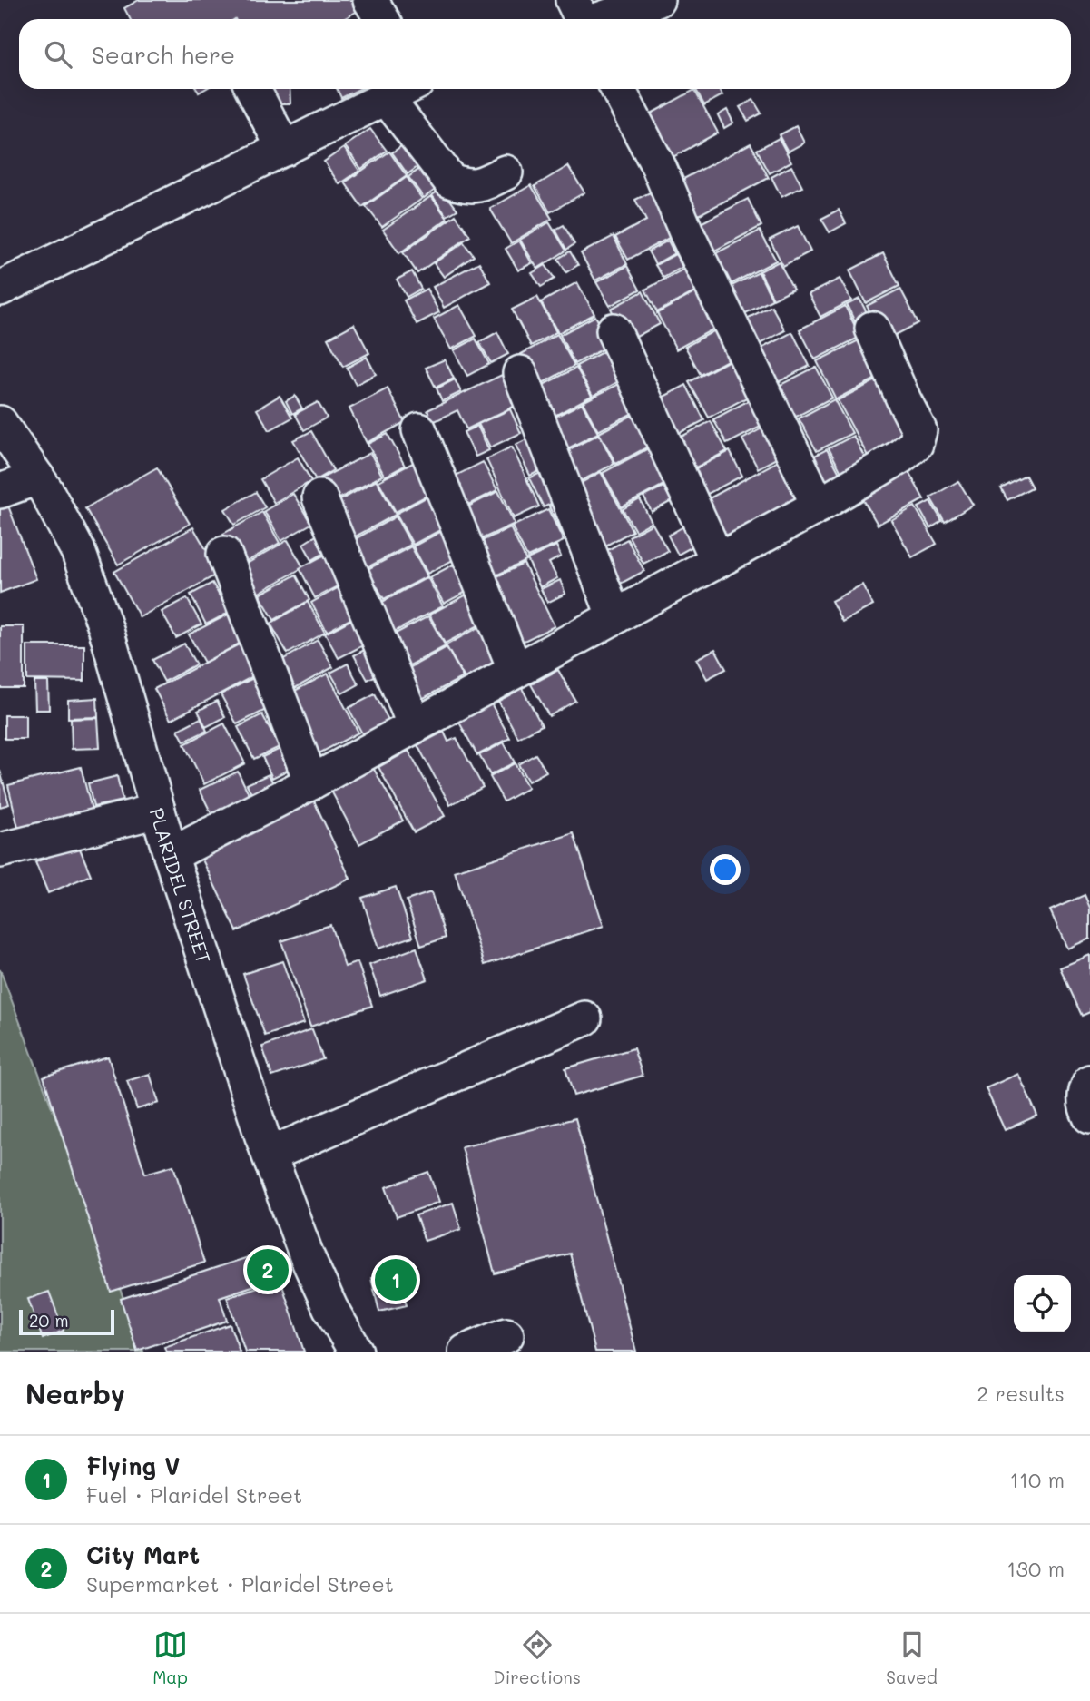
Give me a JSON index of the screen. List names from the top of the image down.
{
  "streets": {
    "street": ["PLARIDEL STREET"]
  },
  "scale_bar": "20 m",
  "page": {
    "search": "Search here",
    "pins": ["2", "1"],
    "scale": "20 m",
    "heading": ["Nearby", "2 results"],
    "list": [
      {
        "mark": "1",
        "name": "Flying V",
        "note": "Fuel · Plaridel Street",
        "value": "110 m"
      },
      {
        "mark": "2",
        "name": "City Mart",
        "note": "Supermarket · Plaridel Street",
        "value": "130 m"
      }
    ],
    "nav": ["Map", "Directions", "Saved"]
  }
}
